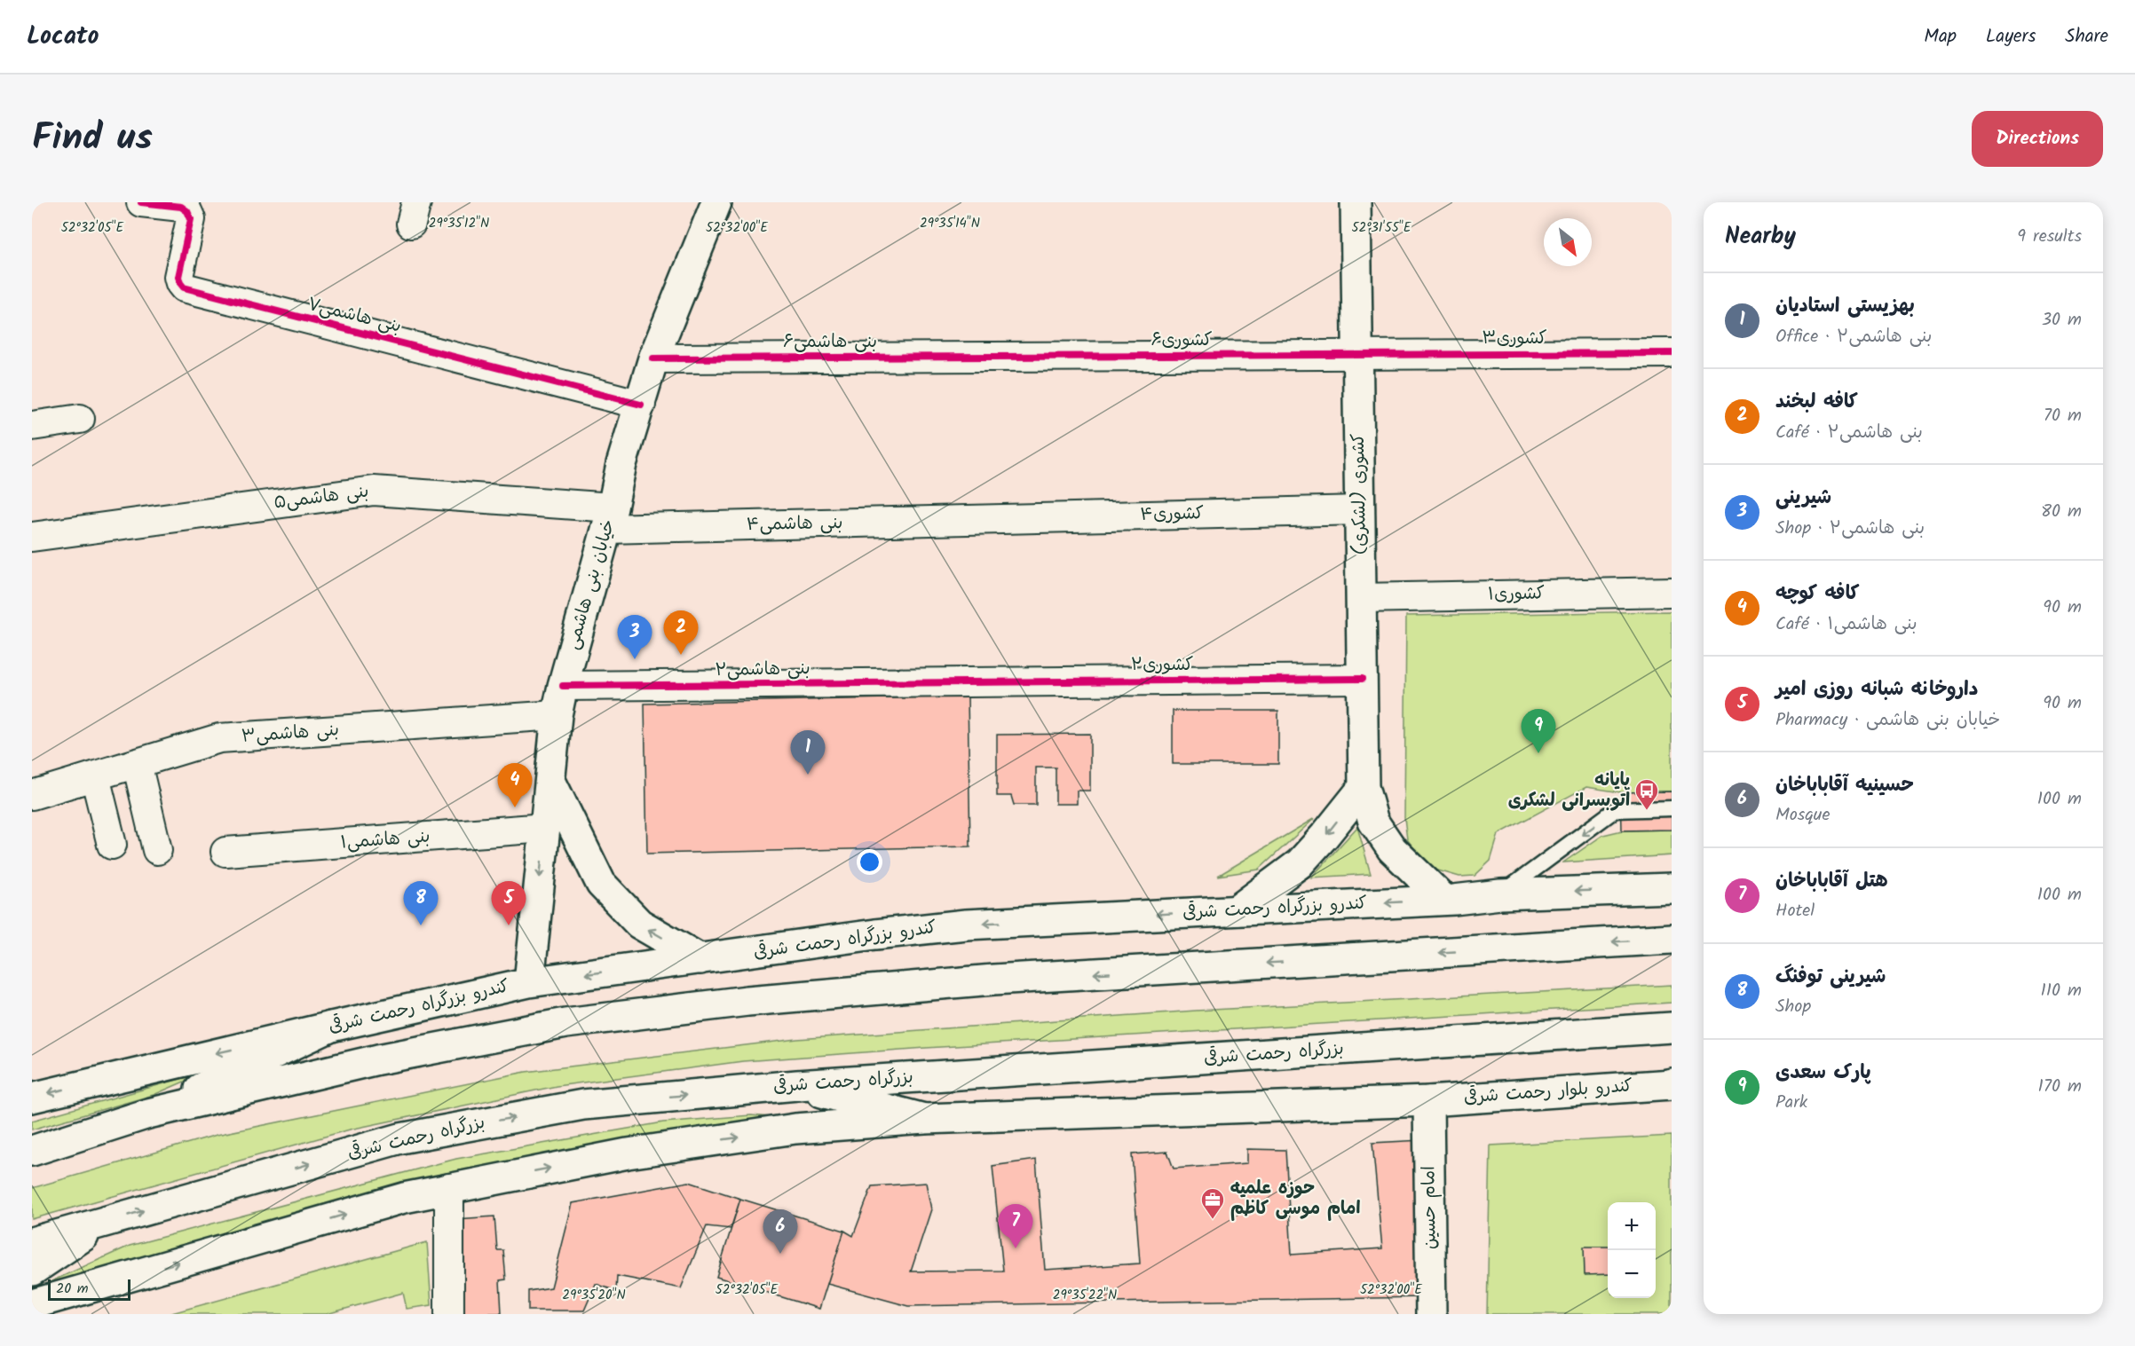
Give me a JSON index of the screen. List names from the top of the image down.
{
  "streets": {
    "main road": [
      "کشوری (لشکری)",
      "خیابان بنی هاشمی",
      "کندرو بزرگراه رحمت شرقی",
      "بزرگراه رحمت شرقی",
      "کندرو بلوار رحمت شرقی",
      "امام حسین"
    ],
    "street": [
      "بنی هاشمی۷",
      "۳کشوری",
      "کشوری۶",
      "۶بنی هاشمی",
      "بنی هاشمی۵",
      "کشوری۴",
      "۴بنی هاشمی",
      "۱کشوری",
      "کشوری۲",
      "۲بنی هاشمی",
      "بنی هاشمی۳",
      "بنی هاشمی۱"
    ]
  },
  "crossings": [
    ["بنی هاشمی۷", "خیابان بنی هاشمی"],
    ["۳کشوری", "کشوری۶"],
    ["۳کشوری", "کشوری (لشکری)"],
    ["کشوری۶", "۶بنی هاشمی"],
    ["کشوری۶", "کشوری (لشکری)"],
    ["۶بنی هاشمی", "خیابان بنی هاشمی"],
    ["کشوری (لشکری)", "کشوری۴"],
    ["کشوری (لشکری)", "۱کشوری"],
    ["کشوری (لشکری)", "کشوری۲"],
    ["کشوری (لشکری)", "کندرو بزرگراه رحمت شرقی"],
    ["بنی هاشمی۵", "۴بنی هاشمی"],
    ["بنی هاشمی۵", "خیابان بنی هاشمی"],
    ["کشوری۴", "۴بنی هاشمی"],
    ["۴بنی هاشمی", "خیابان بنی هاشمی"],
    ["خیابان بنی هاشمی", "۲بنی هاشمی"],
    ["خیابان بنی هاشمی", "بنی هاشمی۳"],
    ["خیابان بنی هاشمی", "بنی هاشمی۱"],
    ["خیابان بنی هاشمی", "کندرو بزرگراه رحمت شرقی"],
    ["کشوری۲", "۲بنی هاشمی"],
    ["کندرو بلوار رحمت شرقی", "امام حسین"]
  ],
  "places": {
    "bus stop": ["پایانه اتوبسرانی لشکری"],
    "office": ["حوزه علمیه امام موسی کاظم"]
  },
  "scale_bar": "20 m",
  "north": "bottom right",
  "page": {
    "header": "Locato",
    "nav": ["Map", "Layers", "Share"],
    "title": "Find us",
    "buttons": "Directions",
    "heading": ["Nearby", "9 results"],
    "list": [
      {
        "mark": "1",
        "name": "بهزیستی استادیان",
        "note": "Office · ۲بنی هاشمی",
        "value": "30 m"
      },
      {
        "mark": "2",
        "name": "کافه لبخند",
        "note": "Café · ۲بنی هاشمی",
        "value": "70 m"
      },
      {
        "mark": "3",
        "name": "شیرینی",
        "note": "Shop · ۲بنی هاشمی",
        "value": "80 m"
      },
      {
        "mark": "4",
        "name": "کافه کوچه",
        "note": "Café · بنی هاشمی۱",
        "value": "90 m"
      },
      {
        "mark": "5",
        "name": "داروخانه شبانه روزی امیر",
        "note": "Pharmacy · خیابان بنی هاشمی",
        "value": "90 m"
      },
      {
        "mark": "6",
        "name": "حسینیه آقاباباخان",
        "note": "Mosque",
        "value": "100 m"
      },
      {
        "mark": "7",
        "name": "هتل آقاباباخان",
        "note": "Hotel",
        "value": "100 m"
      },
      {
        "mark": "8",
        "name": "شیرینی توفنگ",
        "note": "Shop",
        "value": "110 m"
      },
      {
        "mark": "9",
        "name": "پارک سعدی",
        "note": "Park",
        "value": "170 m"
      }
    ],
    "pins": [
      "2",
      "3",
      "9",
      "1",
      "4",
      "5",
      "8",
      "7",
      "6"
    ],
    "map_buttons": ["+", "−"],
    "scale": "20 m"
  },
  "coordinates": [
    "29°35'12\"N",
    "29°35'14\"N",
    "52°32'05\"E",
    "52°32'00\"E",
    "52°31'55\"E",
    "29°35'20\"N",
    "29°35'22\"N"
  ]
}
